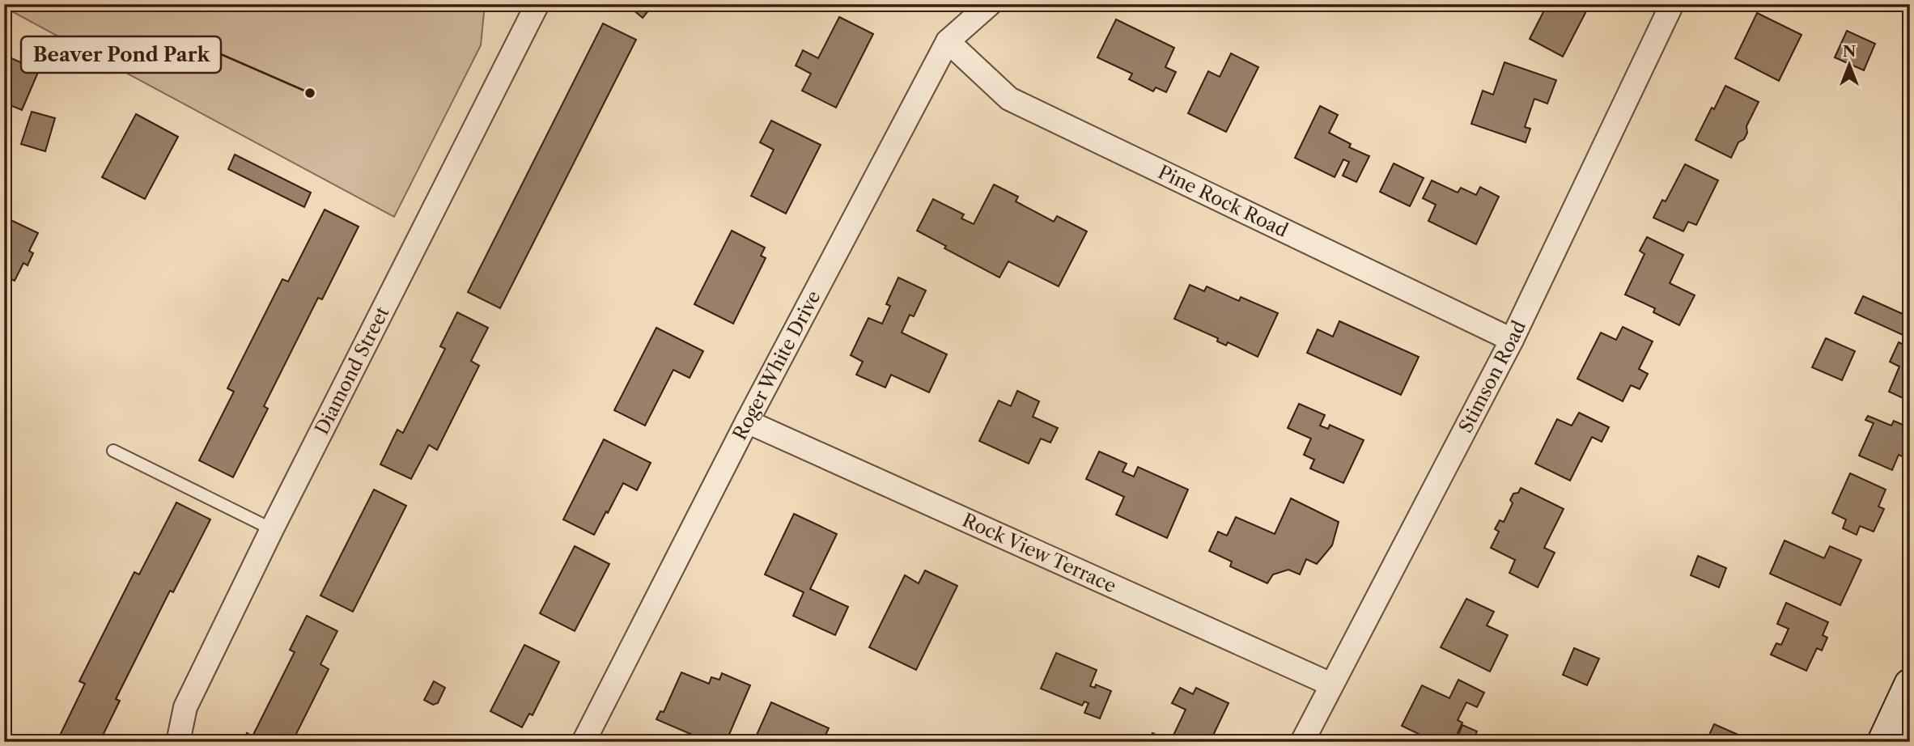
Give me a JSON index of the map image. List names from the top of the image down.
{
  "streets": {
    "street": [
      "Pine Rock Road",
      "Roger White Drive",
      "Diamond Street",
      "Stimson Road",
      "Rock View Terrace"
    ]
  },
  "crossings": [
    ["Pine Rock Road", "Roger White Drive"],
    ["Pine Rock Road", "Stimson Road"],
    ["Roger White Drive", "Rock View Terrace"],
    ["Stimson Road", "Rock View Terrace"]
  ],
  "places": ["Beaver Pond Park"],
  "north": "top"
}
